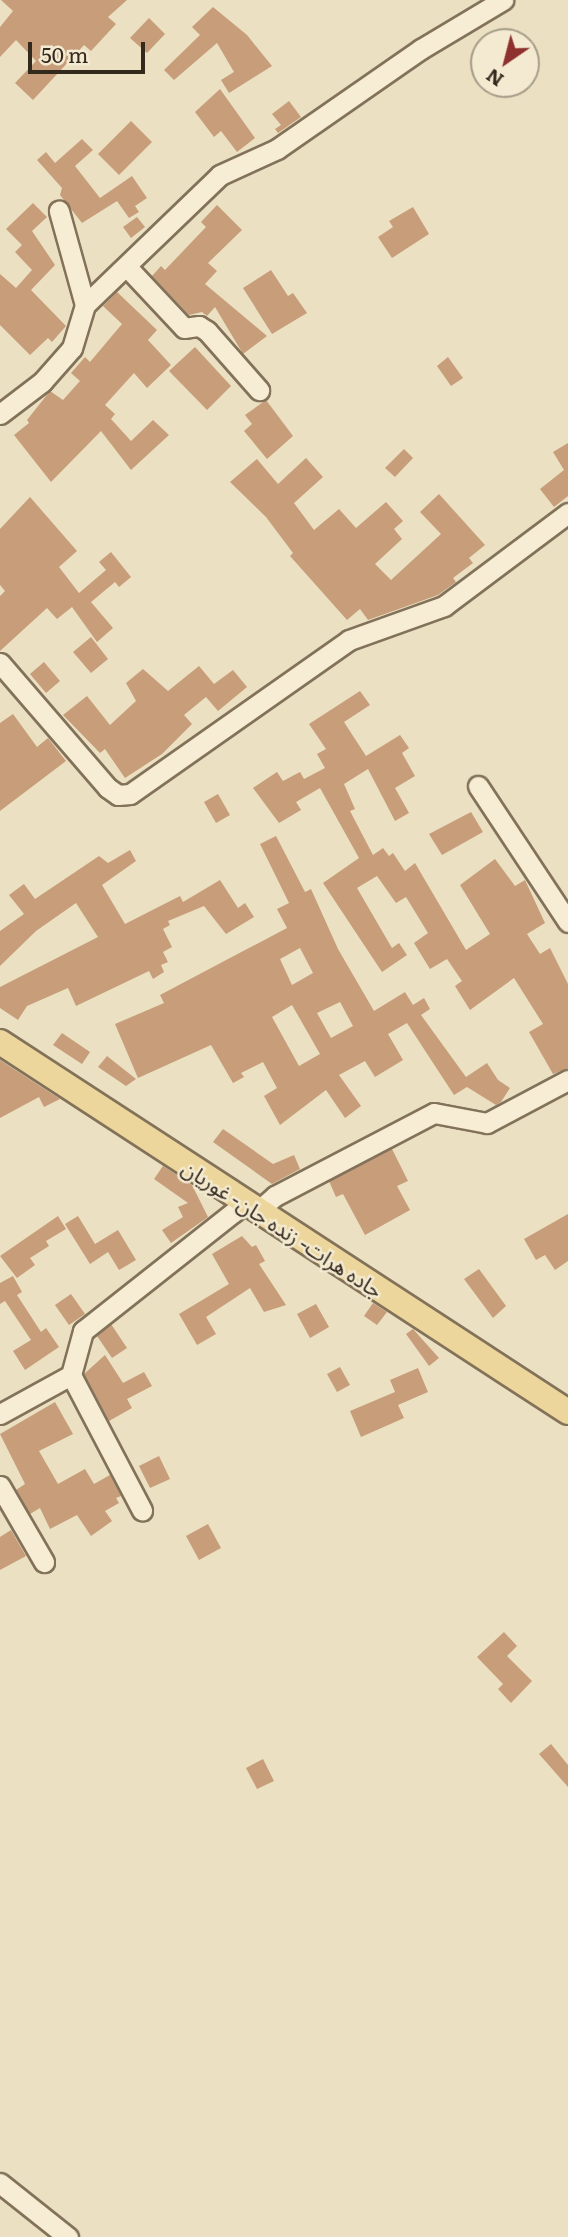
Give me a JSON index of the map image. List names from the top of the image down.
{
  "streets": {
    "main road": ["جاده هرات- زنده جان- غوریان"]
  },
  "scale_bar": "50 m",
  "north": "bottom left"
}
